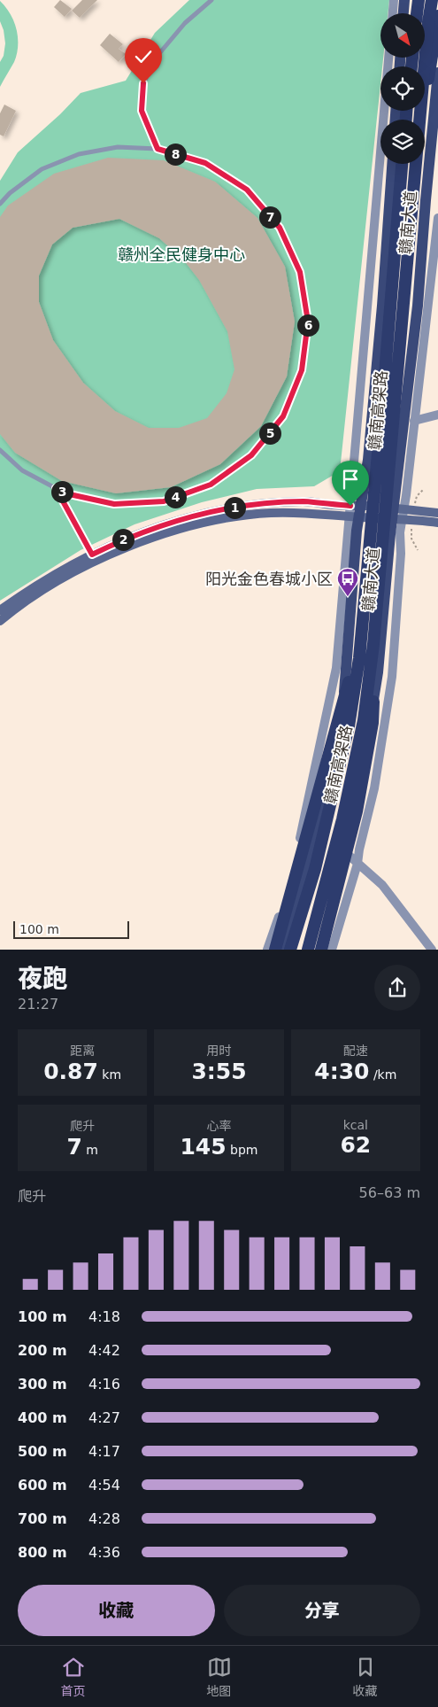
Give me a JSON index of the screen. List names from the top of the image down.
{
  "streets": {
    "highway": ["赣南高架路"],
    "main road": ["赣南大道"]
  },
  "parks": ["赣州全民健身中心"],
  "places": {
    "bus stop": ["阳光金色春城小区"]
  },
  "scale_bar": "100 m",
  "north": "bottom right",
  "page": {
    "pins": [
      "8",
      "7",
      "6",
      "5",
      "3",
      "4",
      "1",
      "2"
    ],
    "scale": "100 m",
    "heading": ["夜跑", "21:27"],
    "stats": [
      ["距离", "0.87 km"],
      ["用时", "3:55"],
      ["配速", "4:30 /km"],
      ["爬升", "7 m"],
      ["心率", "145 bpm"],
      ["kcal", "62"]
    ],
    "chart": ["爬升", "56–63 m"],
    "list": [
      {
        "name": "100 m",
        "note": "4:18"
      },
      {
        "name": "200 m",
        "note": "4:42"
      },
      {
        "name": "300 m",
        "note": "4:16"
      },
      {
        "name": "400 m",
        "note": "4:27"
      },
      {
        "name": "500 m",
        "note": "4:17"
      },
      {
        "name": "600 m",
        "note": "4:54"
      },
      {
        "name": "700 m",
        "note": "4:28"
      },
      {
        "name": "800 m",
        "note": "4:36"
      }
    ],
    "buttons": ["收藏", "分享"],
    "tabs": ["首页", "地图", "收藏"]
  }
}
